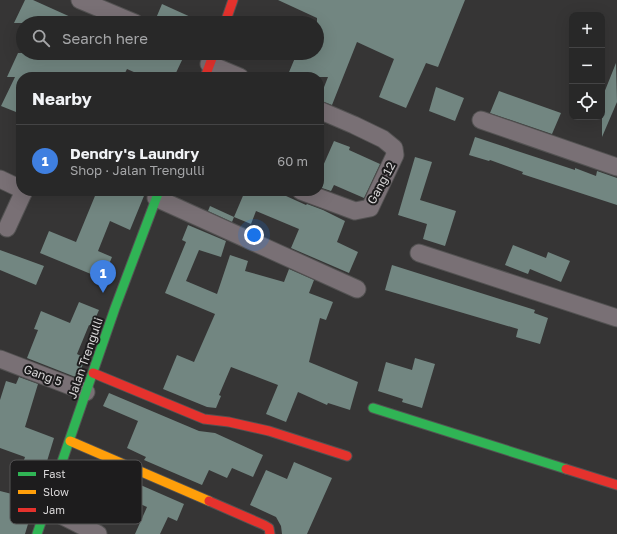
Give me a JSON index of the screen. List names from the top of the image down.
{
  "streets": {
    "street": ["Gang 12", "Jalan Trengulli", "Gang 5"]
  },
  "crossings": [
    ["Jalan Trengulli", "Gang 5"]
  ],
  "legend": ["Fast", "Slow", "Jam"],
  "page": {
    "map_buttons": ["+", "−"],
    "search": "Search here",
    "heading": "Nearby",
    "list": [
      {
        "mark": "1",
        "name": "Dendry's Laundry",
        "note": "Shop · Jalan Trengulli",
        "value": "60 m"
      }
    ],
    "pins": "1"
  }
}
